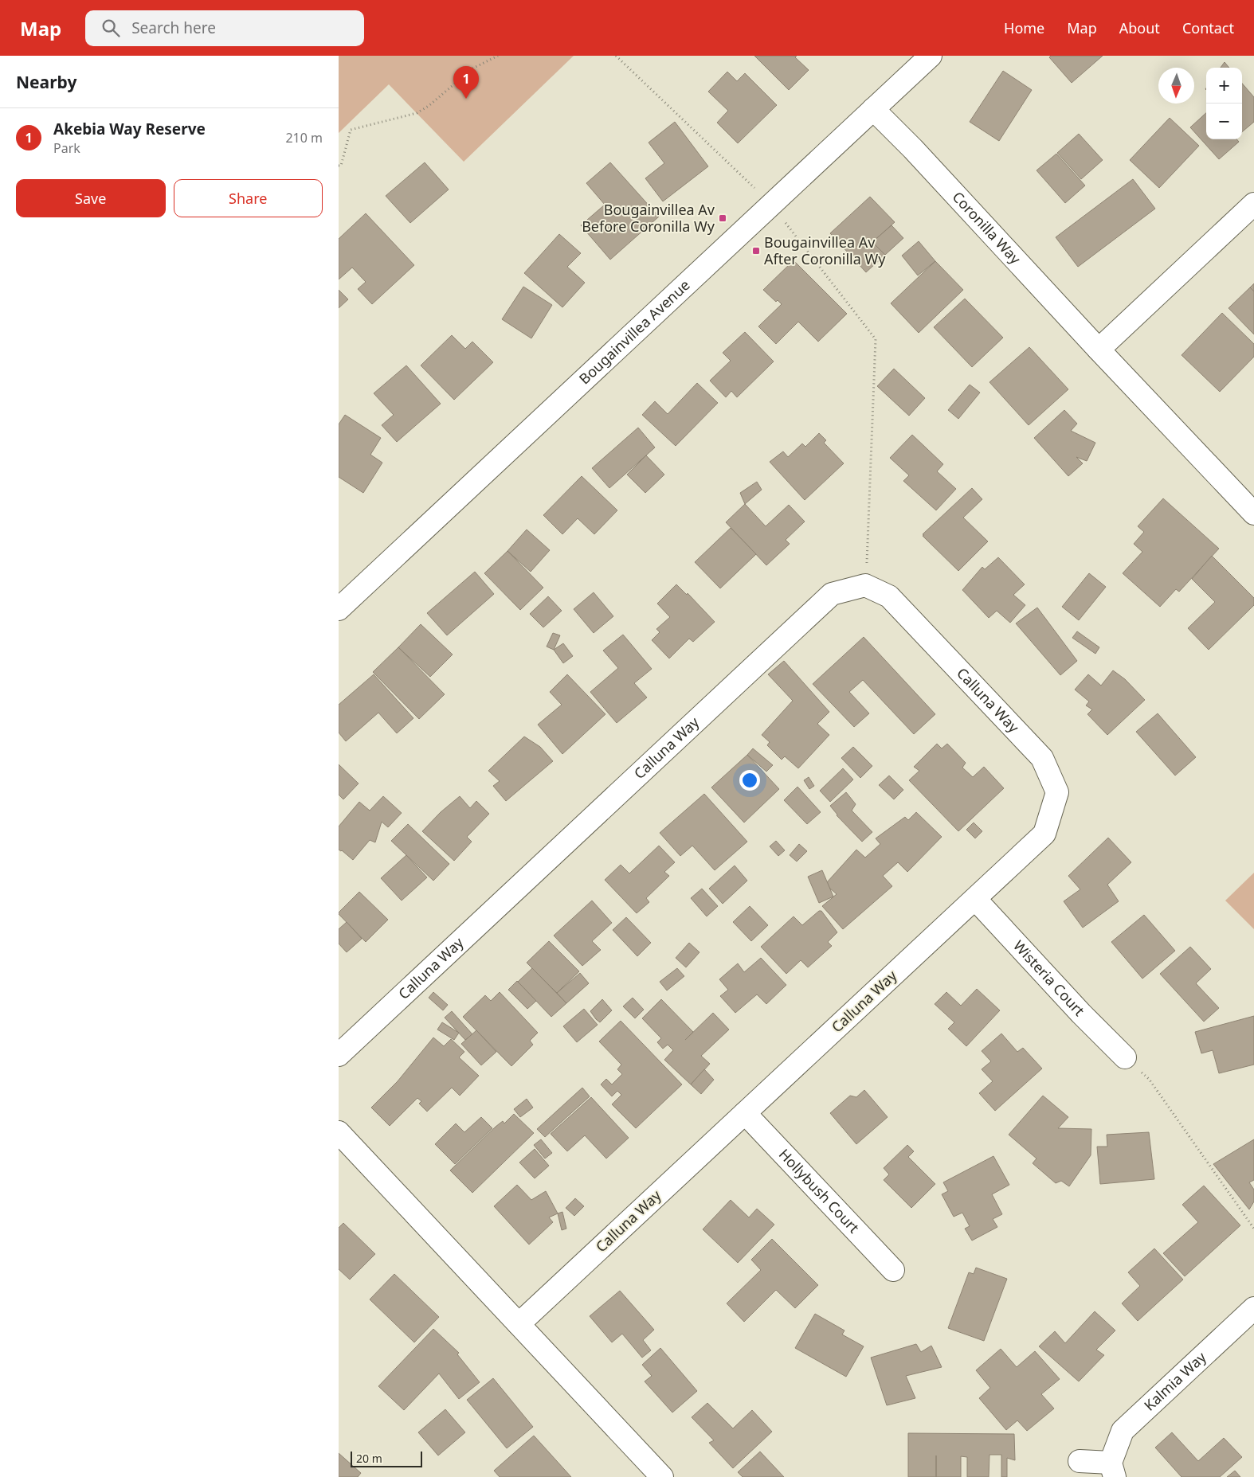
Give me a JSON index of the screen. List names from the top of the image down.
{
  "streets": {
    "street": [
      "Coronilla Way",
      "Bougainvillea Avenue",
      "Calluna Way",
      "Wisteria Court",
      "Hollybush Court",
      "Kalmia Way"
    ]
  },
  "crossings": [
    ["Coronilla Way", "Bougainvillea Avenue"],
    ["Calluna Way", "Wisteria Court"],
    ["Calluna Way", "Hollybush Court"]
  ],
  "places": {
    "transit": ["Bougainvillea Av Before Coronilla Wy", "Bougainvillea Av After Coronilla Wy"]
  },
  "scale_bar": "20 m",
  "north": "bottom",
  "page": {
    "header": "Map",
    "search": "Search here",
    "nav": [
      "Home",
      "Map",
      "About",
      "Contact"
    ],
    "heading": "Nearby",
    "pins": "1",
    "map_buttons": ["+", "−"],
    "list": [
      {
        "mark": "1",
        "name": "Akebia Way Reserve",
        "note": "Park",
        "value": "210 m"
      }
    ],
    "buttons": ["Save", "Share"],
    "scale": "20 m"
  }
}
